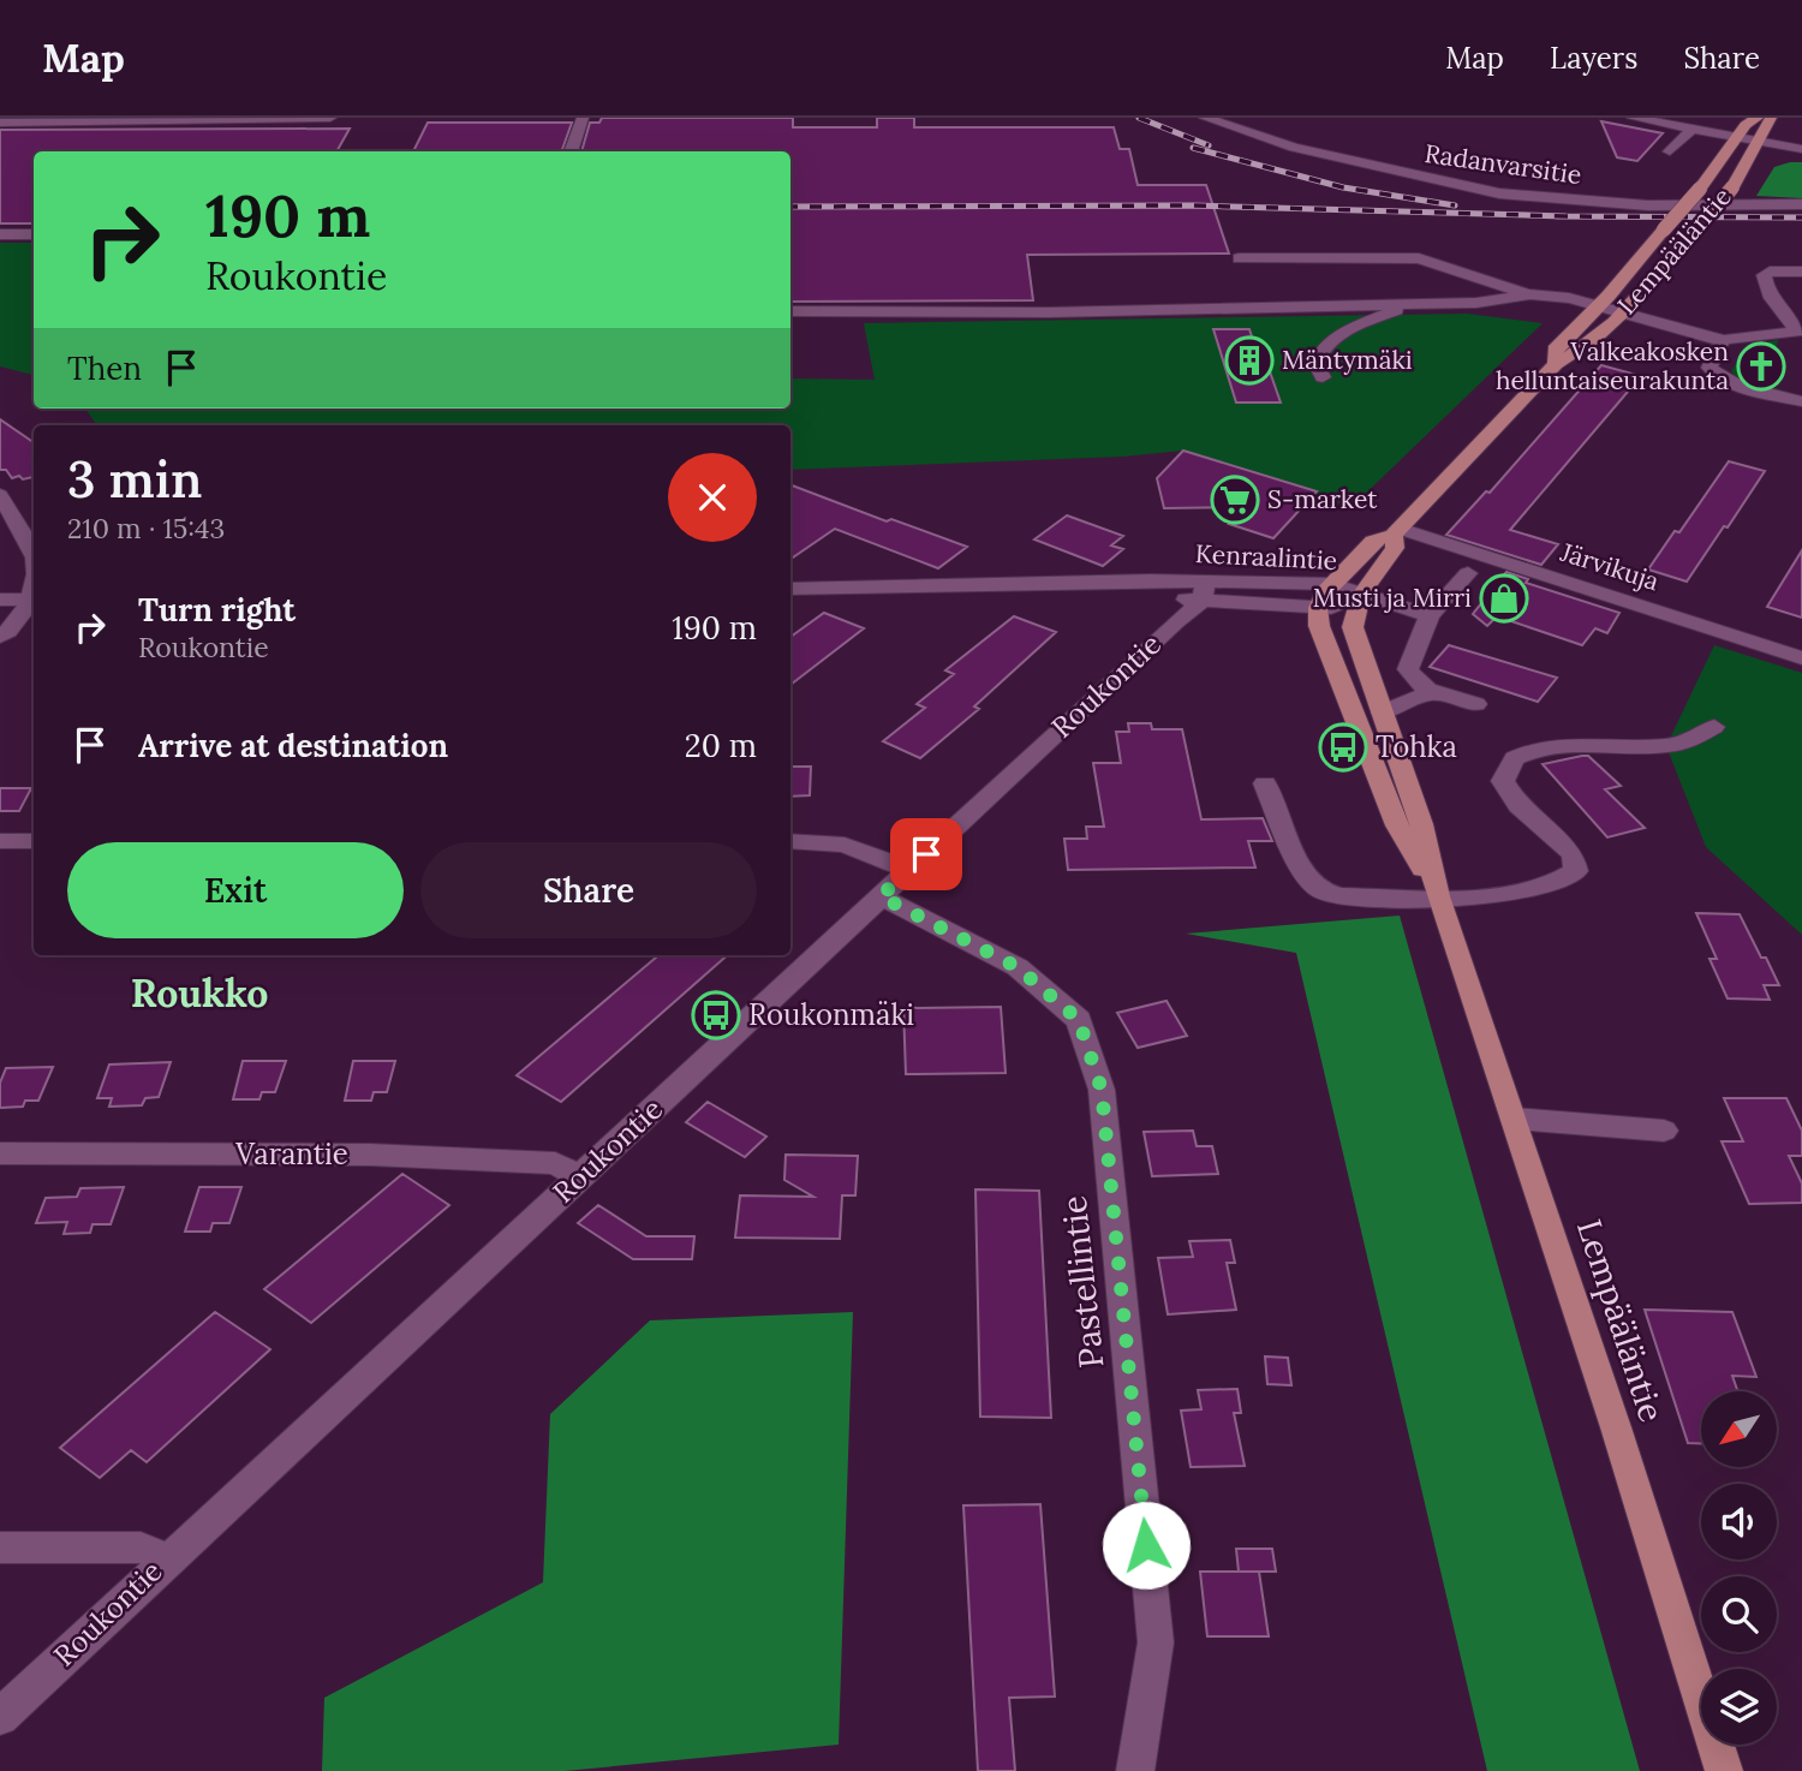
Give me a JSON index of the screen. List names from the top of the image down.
{
  "streets": {
    "main road": ["Lempääläntie"],
    "street": [
      "Radanvarsitie",
      "Kenraalintie",
      "Järvikuja",
      "Roukontie",
      "Varantie",
      "Pastellintie"
    ]
  },
  "crossings": [
    ["Lempääläntie", "Kenraalintie"],
    ["Lempääläntie", "Järvikuja"],
    ["Kenraalintie", "Roukontie"],
    ["Roukontie", "Varantie"],
    ["Roukontie", "Pastellintie"]
  ],
  "districts": ["Roukko"],
  "places": {
    "building": ["Mäntymäki"],
    "church": ["Valkeakosken helluntaiseurakunta"],
    "supermarket": ["S-market"],
    "shop": ["Musti ja Mirri"],
    "bus stop": ["Tohka", "Roukonmäki"]
  },
  "north": "bottom left",
  "page": {
    "header": "Map",
    "nav": ["Map", "Layers", "Share"],
    "turn": ["190 m", "Roukontie"],
    "then": "Then",
    "heading": ["3 min", "210 m · 15:43"],
    "list": [
      {
        "name": "Turn right",
        "note": "Roukontie",
        "value": "190 m"
      },
      {
        "name": "Arrive at destination",
        "value": "20 m"
      }
    ],
    "buttons": ["Exit", "Share"]
  }
}
